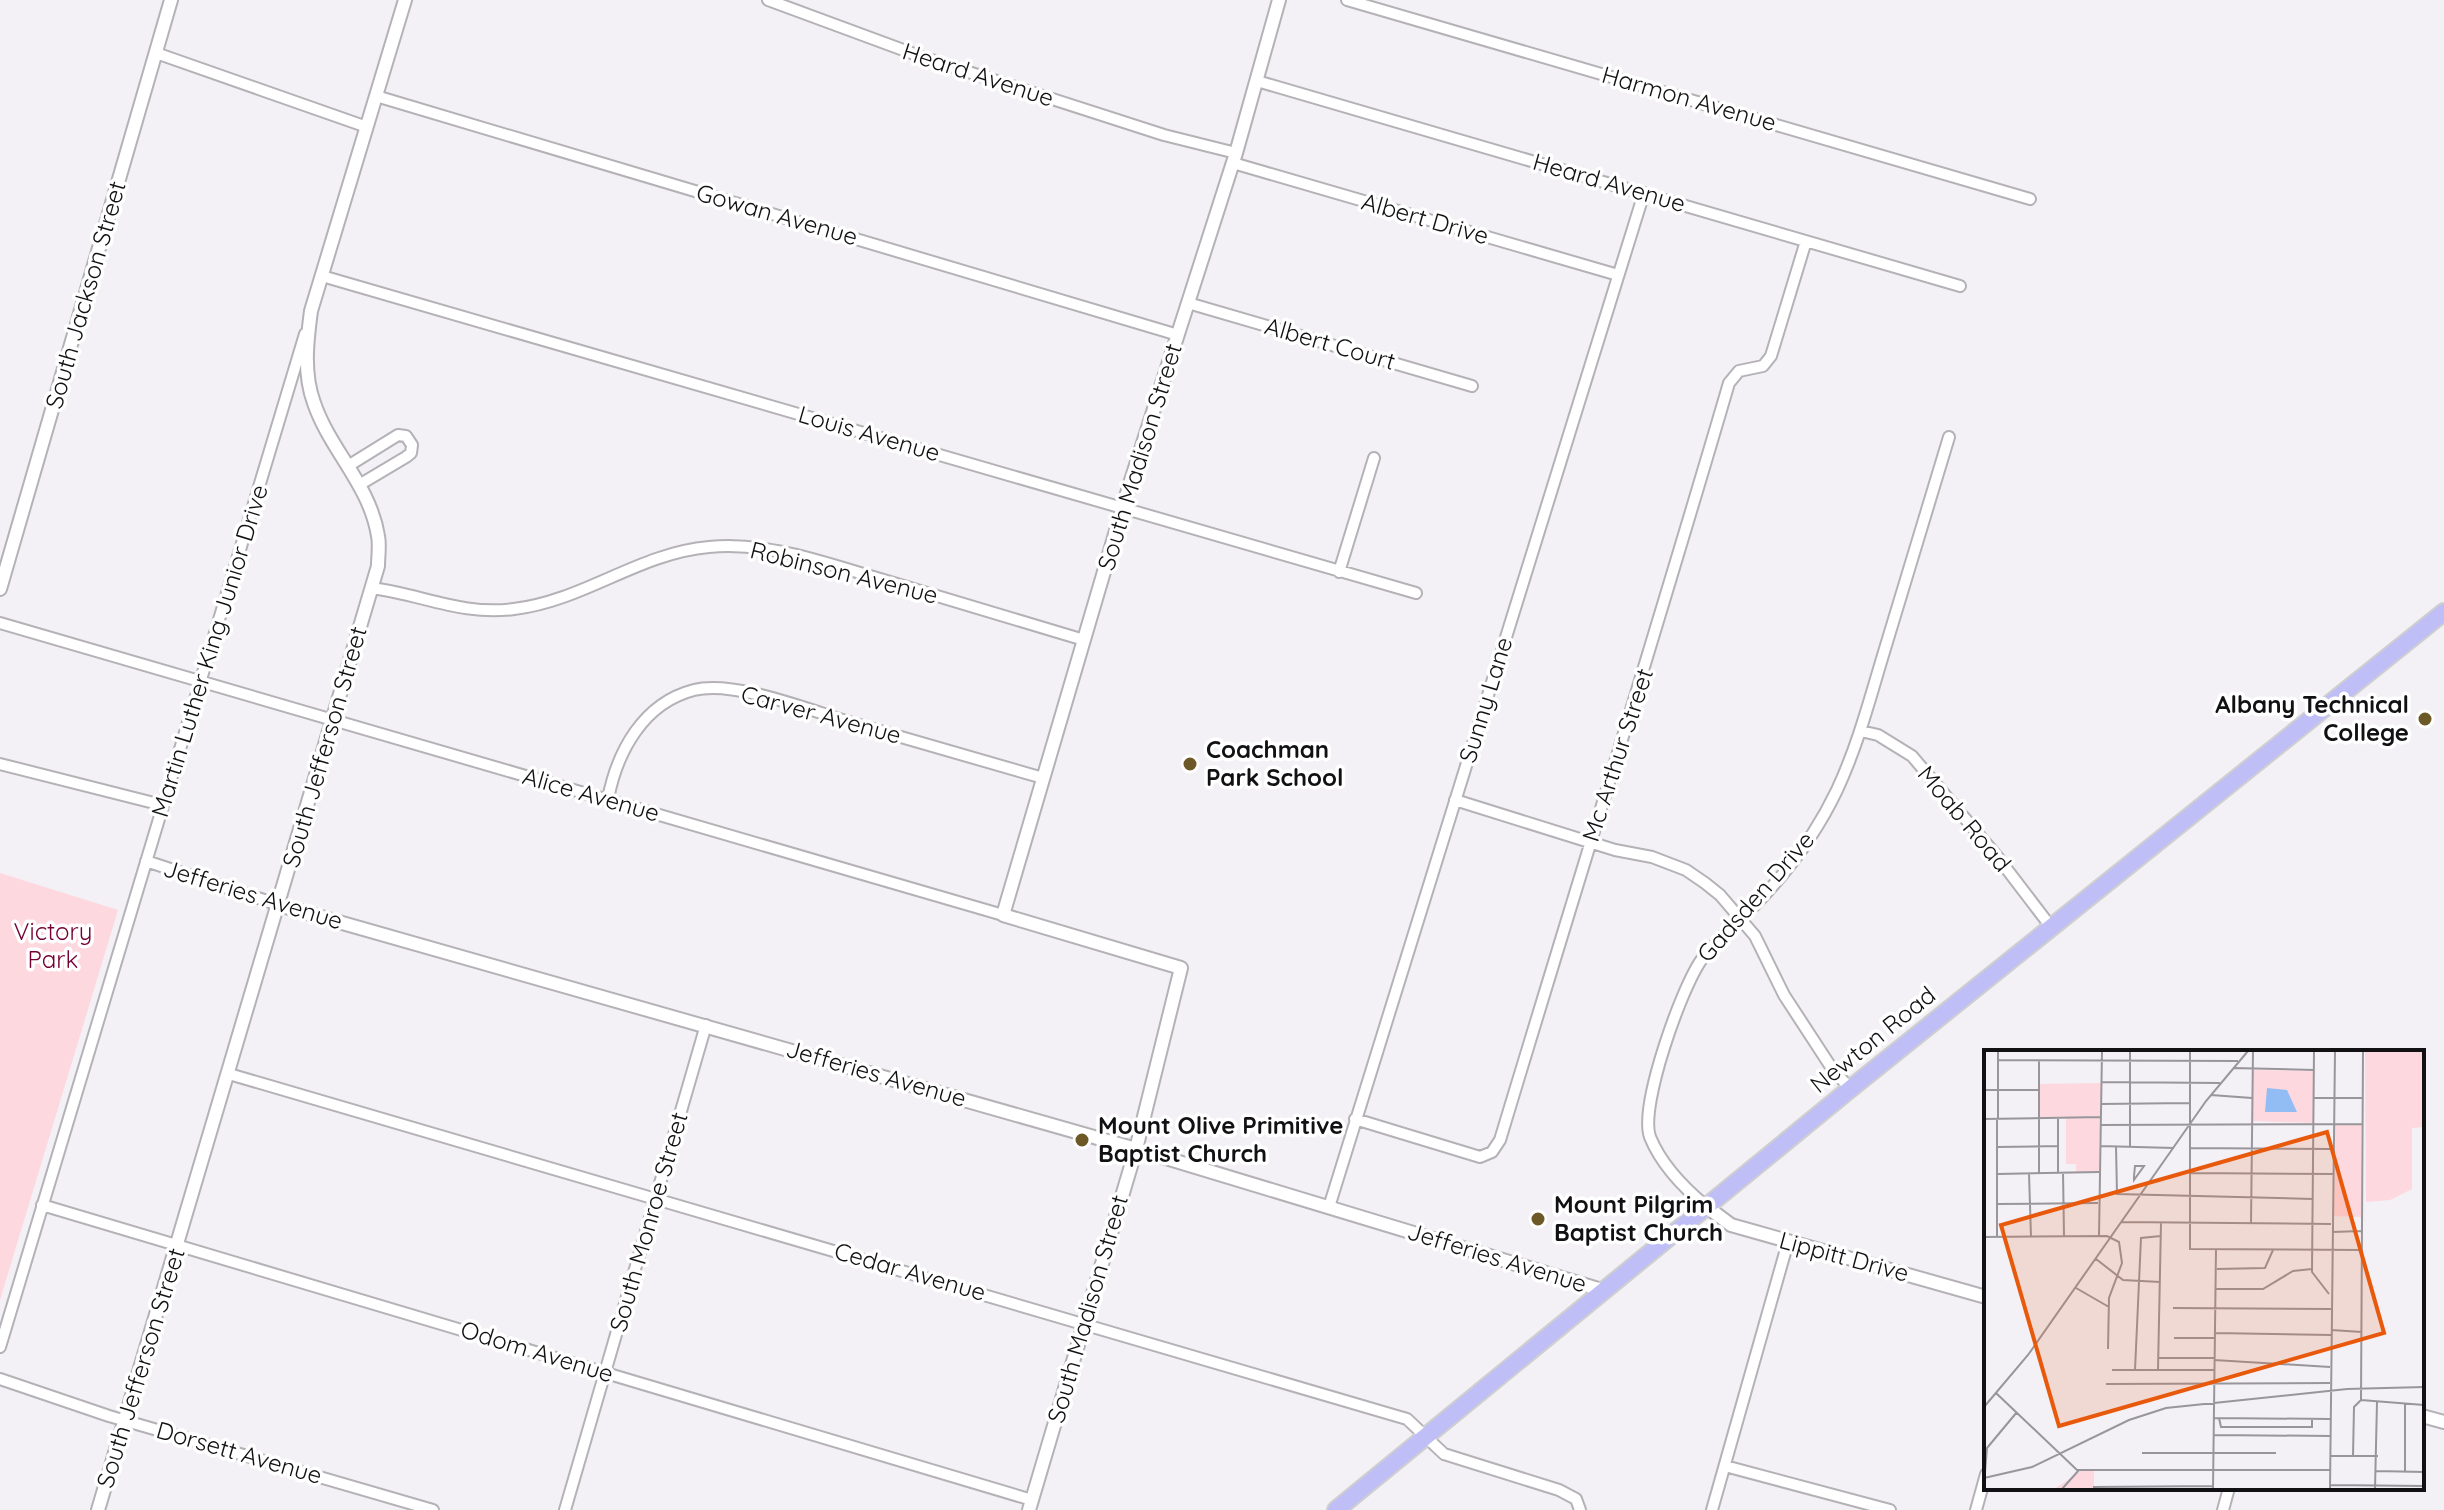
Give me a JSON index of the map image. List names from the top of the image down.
{
  "streets": {
    "main road": ["Newton Road"],
    "street": [
      "Heard Avenue",
      "Harmon Avenue",
      "Gowan Avenue",
      "Albert Drive",
      "South Jackson Street",
      "Albert Court",
      "Louis Avenue",
      "South Madison Street",
      "Robinson Avenue",
      "Martin Luther King Junior Drive",
      "Sunny Lane",
      "Carver Avenue",
      "South Jefferson Street",
      "Mc Arthur Street",
      "Alice Avenue",
      "Moab Road",
      "Jefferies Avenue",
      "Gadsden Drive",
      "South Monroe Street",
      "Lippitt Drive",
      "Cedar Avenue",
      "Odom Avenue",
      "Dorsett Avenue"
    ]
  },
  "crossings": [
    ["Heard Avenue", "Albert Drive"],
    ["Heard Avenue", "South Madison Street"],
    ["Heard Avenue", "Sunny Lane"],
    ["Heard Avenue", "Mc Arthur Street"],
    ["Gowan Avenue", "South Madison Street"],
    ["Gowan Avenue", "Martin Luther King Junior Drive"],
    ["Albert Drive", "South Madison Street"],
    ["Albert Drive", "Sunny Lane"],
    ["Albert Court", "South Madison Street"],
    ["Louis Avenue", "South Madison Street"],
    ["Louis Avenue", "Martin Luther King Junior Drive"],
    ["South Madison Street", "Robinson Avenue"],
    ["South Madison Street", "Carver Avenue"],
    ["South Madison Street", "Alice Avenue"],
    ["South Madison Street", "Jefferies Avenue"],
    ["South Madison Street", "Cedar Avenue"],
    ["South Madison Street", "Odom Avenue"],
    ["Robinson Avenue", "South Jefferson Street"],
    ["Martin Luther King Junior Drive", "South Jefferson Street"],
    ["Martin Luther King Junior Drive", "Alice Avenue"],
    ["Martin Luther King Junior Drive", "Jefferies Avenue"],
    ["Martin Luther King Junior Drive", "Odom Avenue"],
    ["Sunny Lane", "Mc Arthur Street"],
    ["Sunny Lane", "Jefferies Avenue"],
    ["Carver Avenue", "Alice Avenue"],
    ["South Jefferson Street", "Alice Avenue"],
    ["South Jefferson Street", "Jefferies Avenue"],
    ["South Jefferson Street", "Cedar Avenue"],
    ["South Jefferson Street", "Odom Avenue"],
    ["South Jefferson Street", "Dorsett Avenue"],
    ["Moab Road", "Gadsden Drive"],
    ["Moab Road", "Newton Road"],
    ["Jefferies Avenue", "Newton Road"],
    ["Jefferies Avenue", "South Monroe Street"],
    ["Gadsden Drive", "Newton Road"],
    ["Gadsden Drive", "Lippitt Drive"],
    ["Newton Road", "Lippitt Drive"],
    ["Newton Road", "Cedar Avenue"],
    ["South Monroe Street", "Cedar Avenue"],
    ["South Monroe Street", "Odom Avenue"]
  ],
  "parks": ["Victory Park"],
  "places": [
    "Albany Technical College",
    "Coachman Park School",
    "Mount Olive Primitive Baptist Church",
    "Mount Pilgrim Baptist Church"
  ]
}
